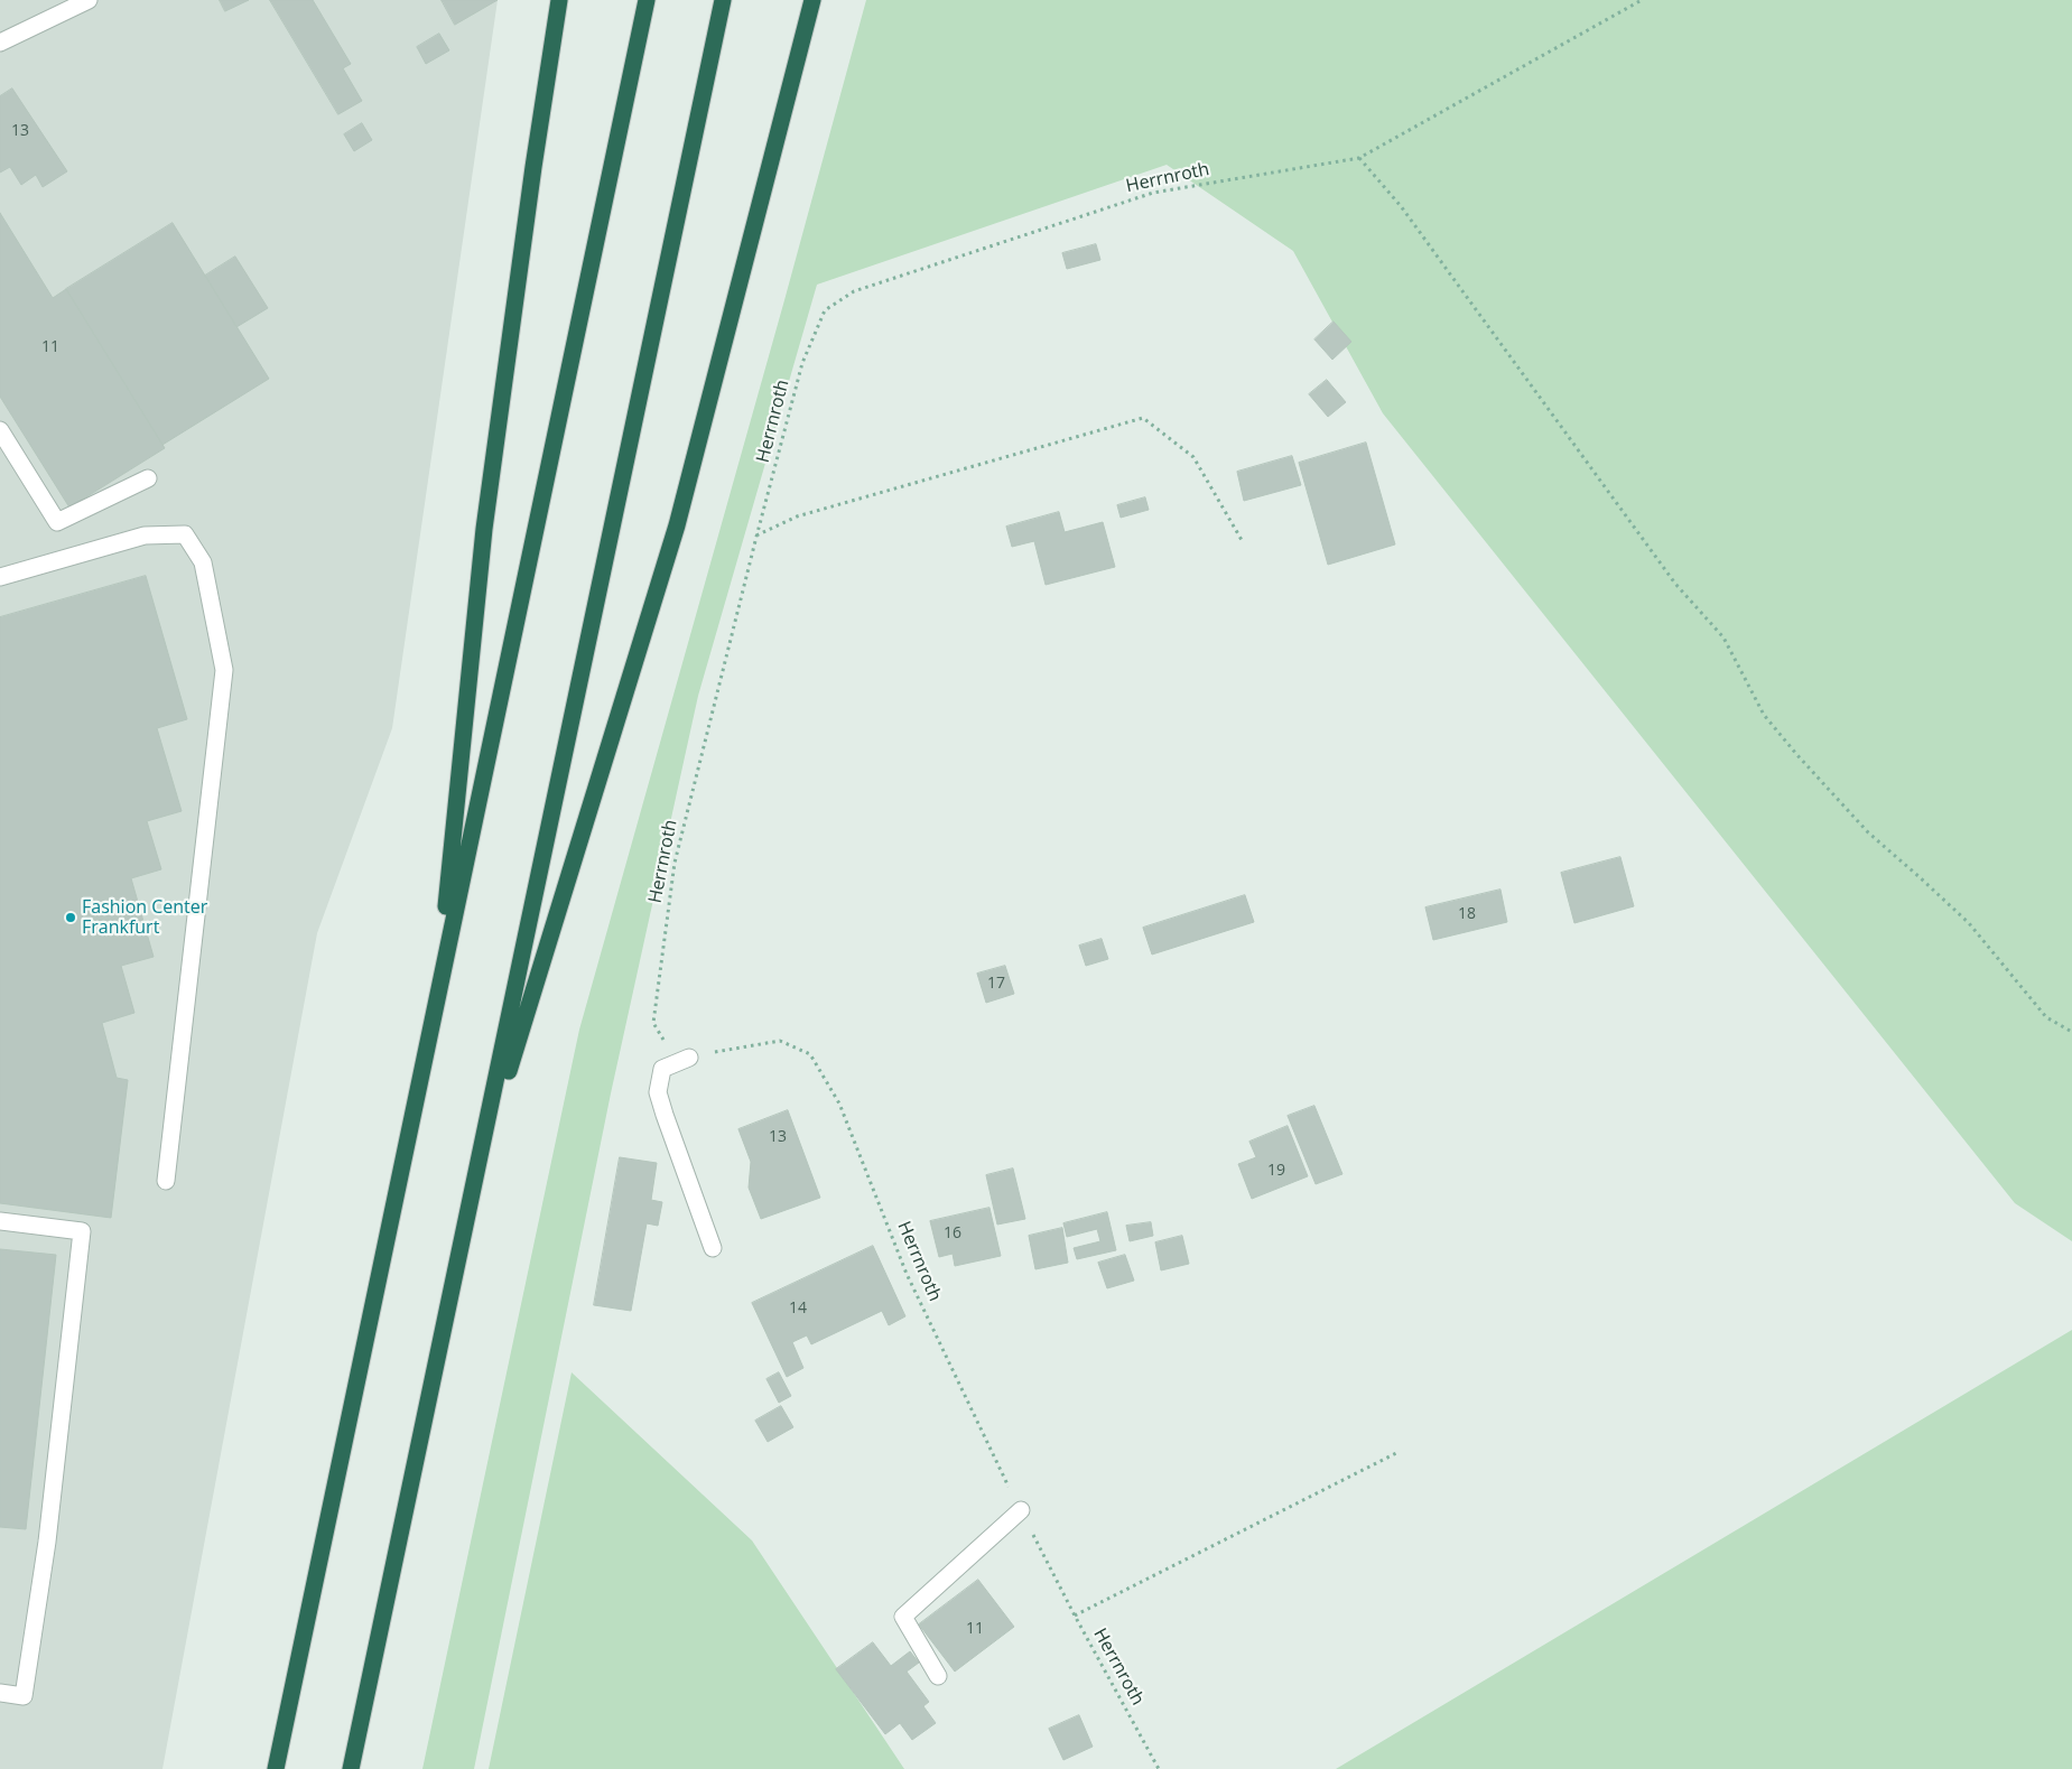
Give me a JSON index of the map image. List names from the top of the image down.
{
  "streets": {
    "path": ["Herrnroth"]
  },
  "places": ["Fashion Center Frankfurt"],
  "house_numbers": [
    "13",
    "11",
    "18",
    "17",
    "13",
    "19",
    "16",
    "14",
    "11"
  ]
}
